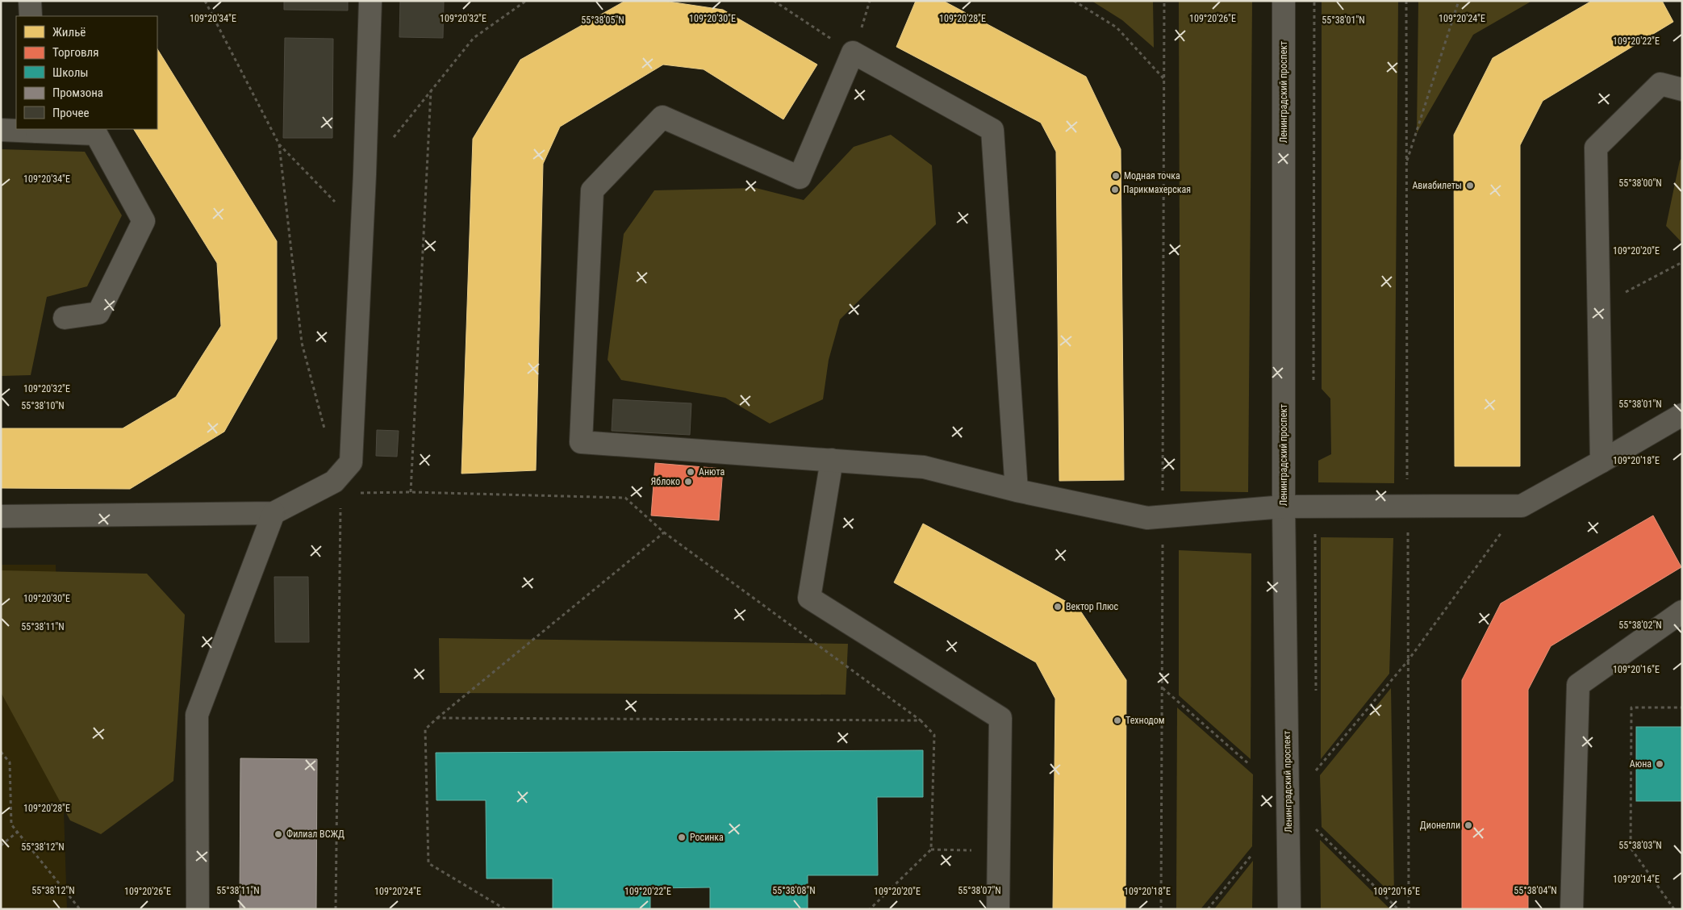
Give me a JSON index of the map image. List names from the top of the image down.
{
  "streets": {
    "street": ["Ленинградский проспект"]
  },
  "places": [
    "Модная точка",
    "Авиабилеты",
    "Парикмахерская",
    "Анюта",
    "Яблоко",
    "Вектор Плюс",
    "Технодом",
    "Аюна",
    "Дионелли",
    "Филиал ВСЖД",
    "Росинка"
  ],
  "legend": [
    "Жильё",
    "Торговля",
    "Школы",
    "Промзона",
    "Прочее"
  ],
  "coordinates": [
    "109°20'34\"E",
    "109°20'32\"E",
    "109°20'30\"E",
    "109°20'28\"E",
    "109°20'26\"E",
    "109°20'24\"E",
    "55°38'01\"N",
    "55°38'05\"N",
    "109°20'22\"E",
    "55°38'00\"N",
    "109°20'20\"E",
    "55°38'10\"N",
    "109°20'18\"E",
    "55°38'02\"N",
    "55°38'11\"N",
    "109°20'16\"E",
    "55°38'03\"N",
    "55°38'12\"N",
    "109°20'14\"E",
    "55°38'08\"N",
    "55°38'07\"N",
    "55°38'04\"N"
  ]
}
